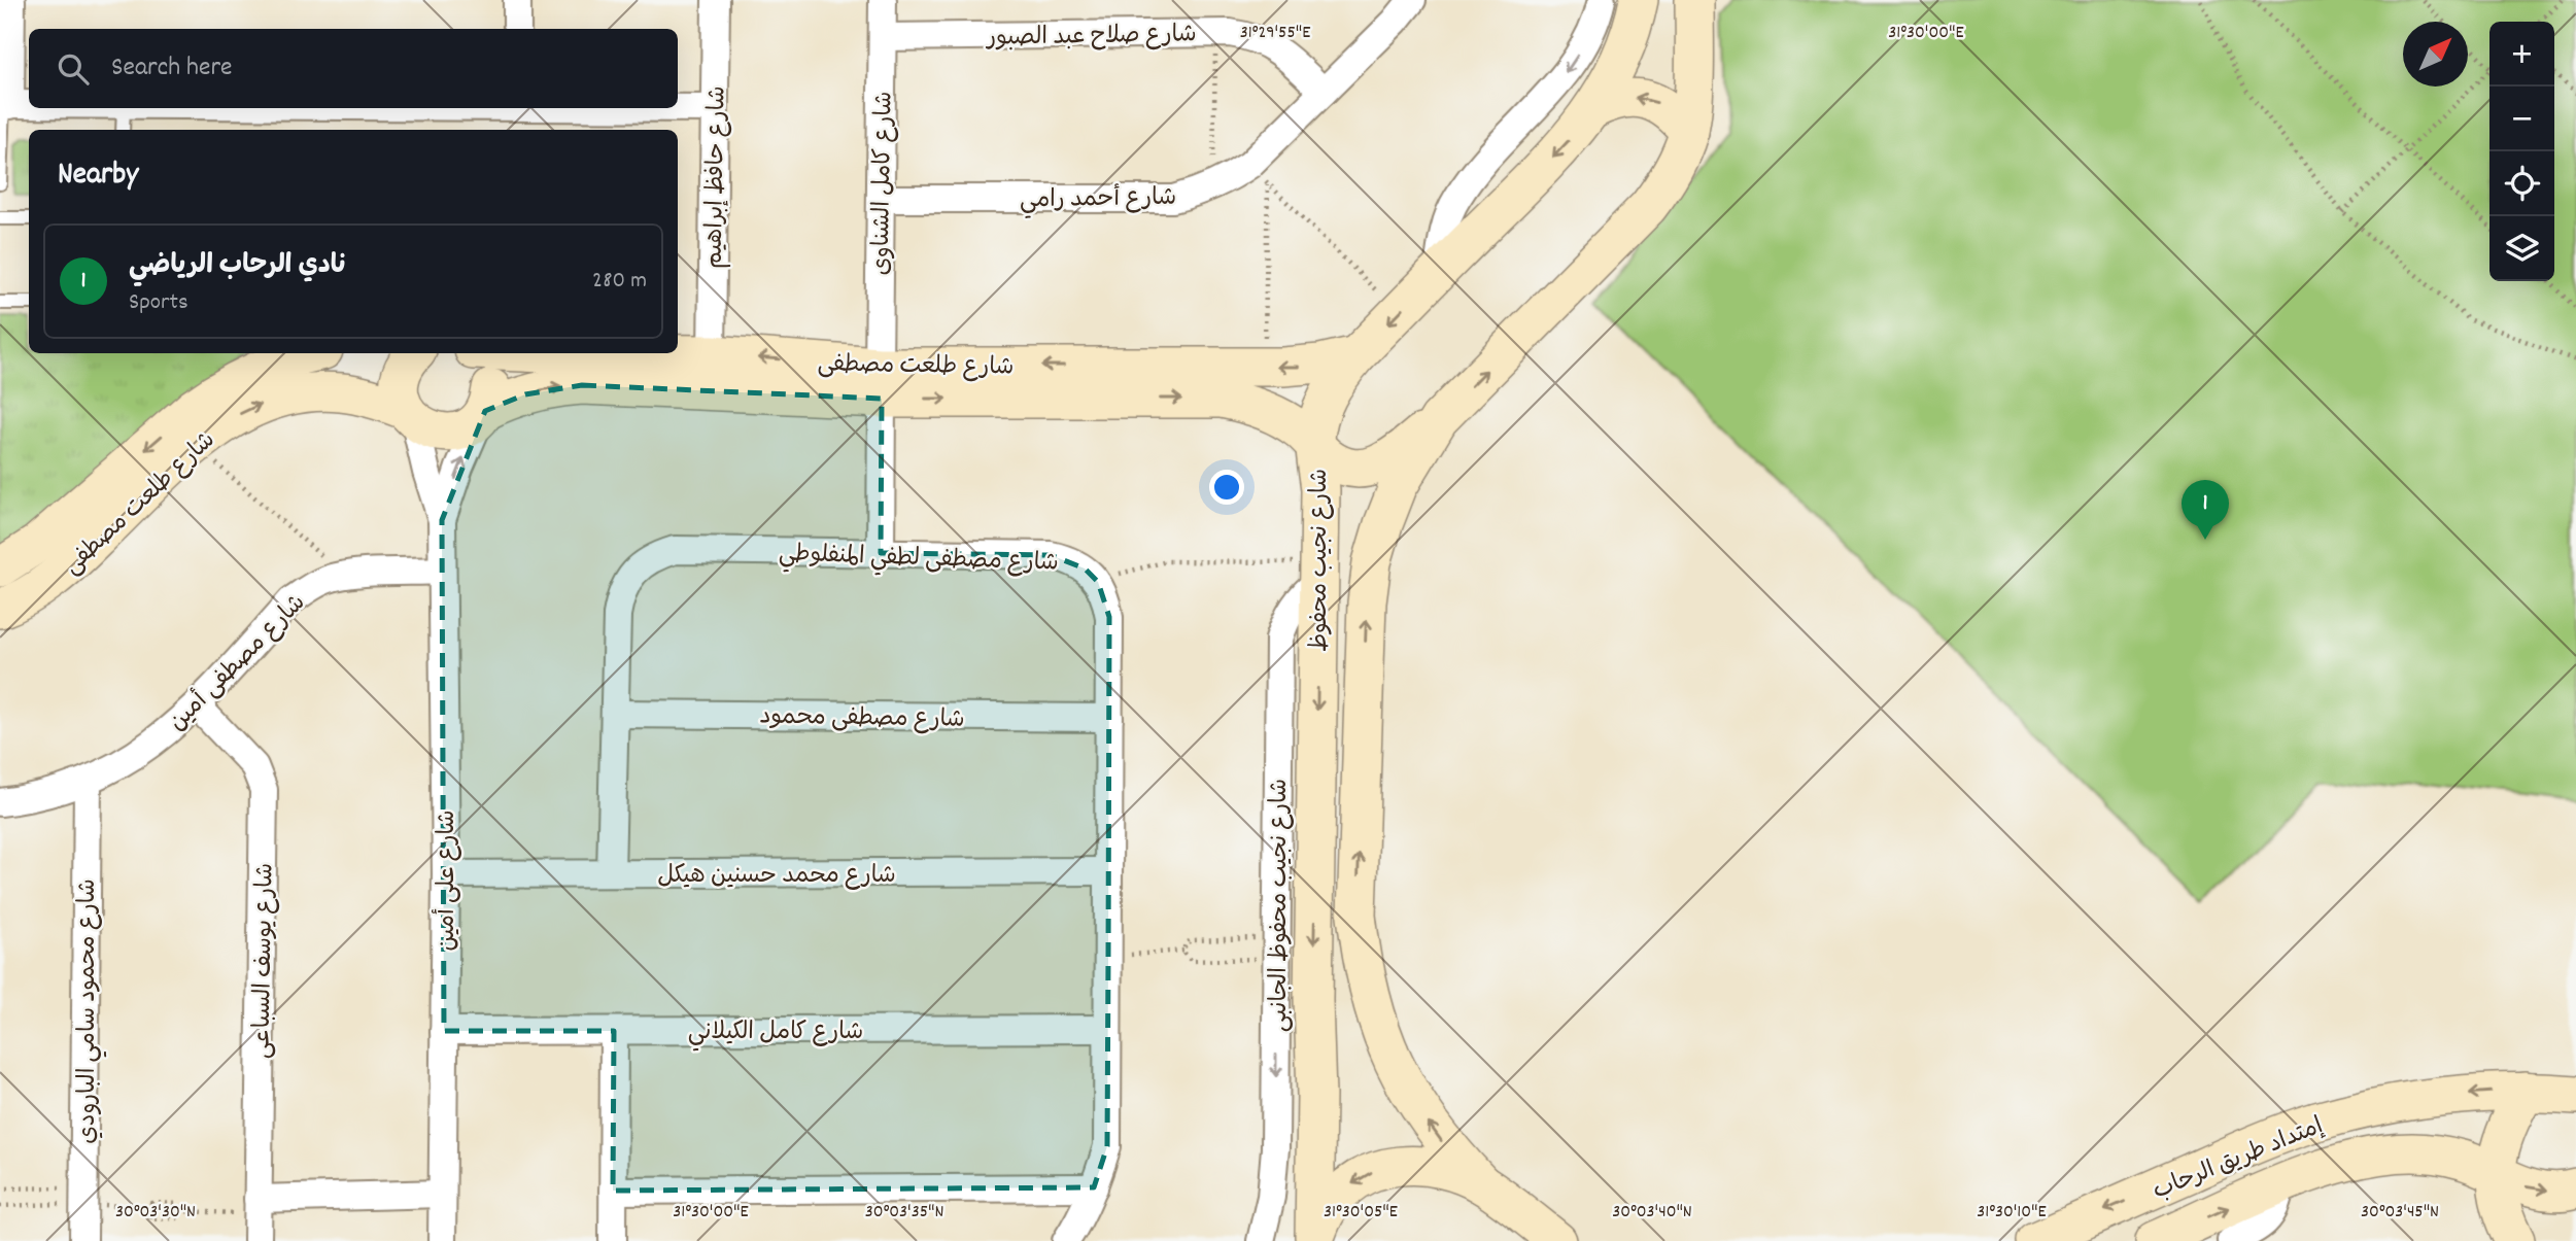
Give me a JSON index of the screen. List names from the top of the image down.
{
  "streets": {
    "street": [
      "شارع صلاح عبد الصبور",
      "شارع حافظ إبراهيم",
      "شارع كامل الشناوى",
      "شارع أحمد رامي",
      "شارع طلعت مصطفى",
      "شارع مصطفى لطفي المنفلوطي",
      "شارع نجيب محفوظ",
      "شارع مصطفى أمين",
      "شارع مصطفى محمود",
      "شارع محمد حسنين هيكل",
      "شارع على أمين",
      "شارع نجيب محفوظ الجانبى",
      "شارع يوسف السباعى",
      "شارع محمود سامي البارودي",
      "شارع كامل الكيلاني",
      "إمتداد طريق الرحاب"
    ]
  },
  "crossings": [
    ["شارع صلاح عبد الصبور", "شارع كامل الشناوى"],
    ["شارع صلاح عبد الصبور", "شارع أحمد رامي"],
    ["شارع حافظ إبراهيم", "شارع طلعت مصطفى"],
    ["شارع كامل الشناوى", "شارع أحمد رامي"],
    ["شارع كامل الشناوى", "شارع طلعت مصطفى"],
    ["شارع كامل الشناوى", "شارع مصطفى لطفي المنفلوطي"],
    ["شارع طلعت مصطفى", "شارع نجيب محفوظ"],
    ["شارع طلعت مصطفى", "شارع على أمين"],
    ["شارع مصطفى لطفي المنفلوطي", "شارع مصطفى محمود"],
    ["شارع مصطفى لطفي المنفلوطي", "شارع محمد حسنين هيكل"],
    ["شارع نجيب محفوظ", "شارع نجيب محفوظ الجانبى"],
    ["شارع مصطفى أمين", "شارع على أمين"],
    ["شارع مصطفى أمين", "شارع يوسف السباعى"],
    ["شارع مصطفى أمين", "شارع محمود سامي البارودي"],
    ["شارع محمد حسنين هيكل", "شارع على أمين"],
    ["شارع على أمين", "شارع كامل الكيلاني"]
  ],
  "north": "top right",
  "page": {
    "map_buttons": ["+", "−"],
    "search": "Search here",
    "heading": "Nearby",
    "list": [
      {
        "mark": "1",
        "name": "نادي الرحاب الرياضي",
        "note": "Sports",
        "value": "280 m"
      }
    ],
    "pins": "1"
  },
  "coordinates": [
    "31°29'55\"E",
    "31°30'00\"E",
    "31°30'10\"E",
    "30°03'30\"N",
    "30°03'35\"N",
    "31°30'05\"E",
    "30°03'40\"N",
    "30°03'45\"N"
  ]
}
